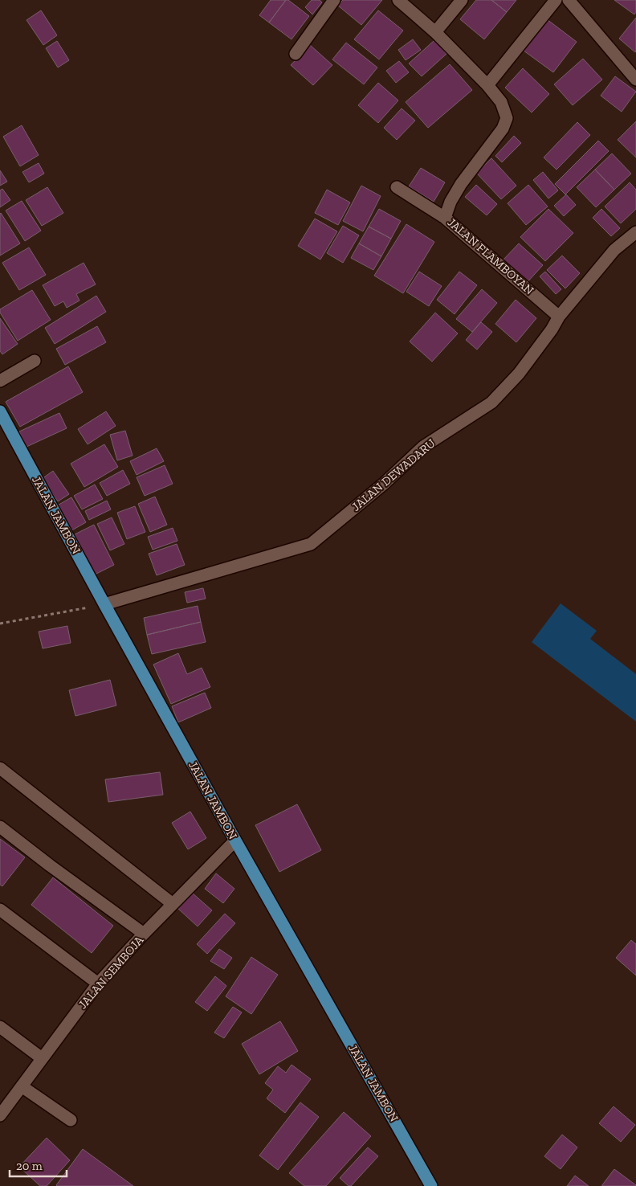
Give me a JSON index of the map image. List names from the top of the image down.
{
  "streets": {
    "main road": ["JALAN JAMBON"],
    "street": ["JALAN FLAMBOYAN", "JALAN DEWADARU", "JALAN SEMBOJA"]
  },
  "crossings": [
    ["JALAN FLAMBOYAN", "JALAN DEWADARU"],
    ["JALAN DEWADARU", "JALAN JAMBON"],
    ["JALAN JAMBON", "JALAN SEMBOJA"]
  ],
  "scale_bar": "20 m"
}
